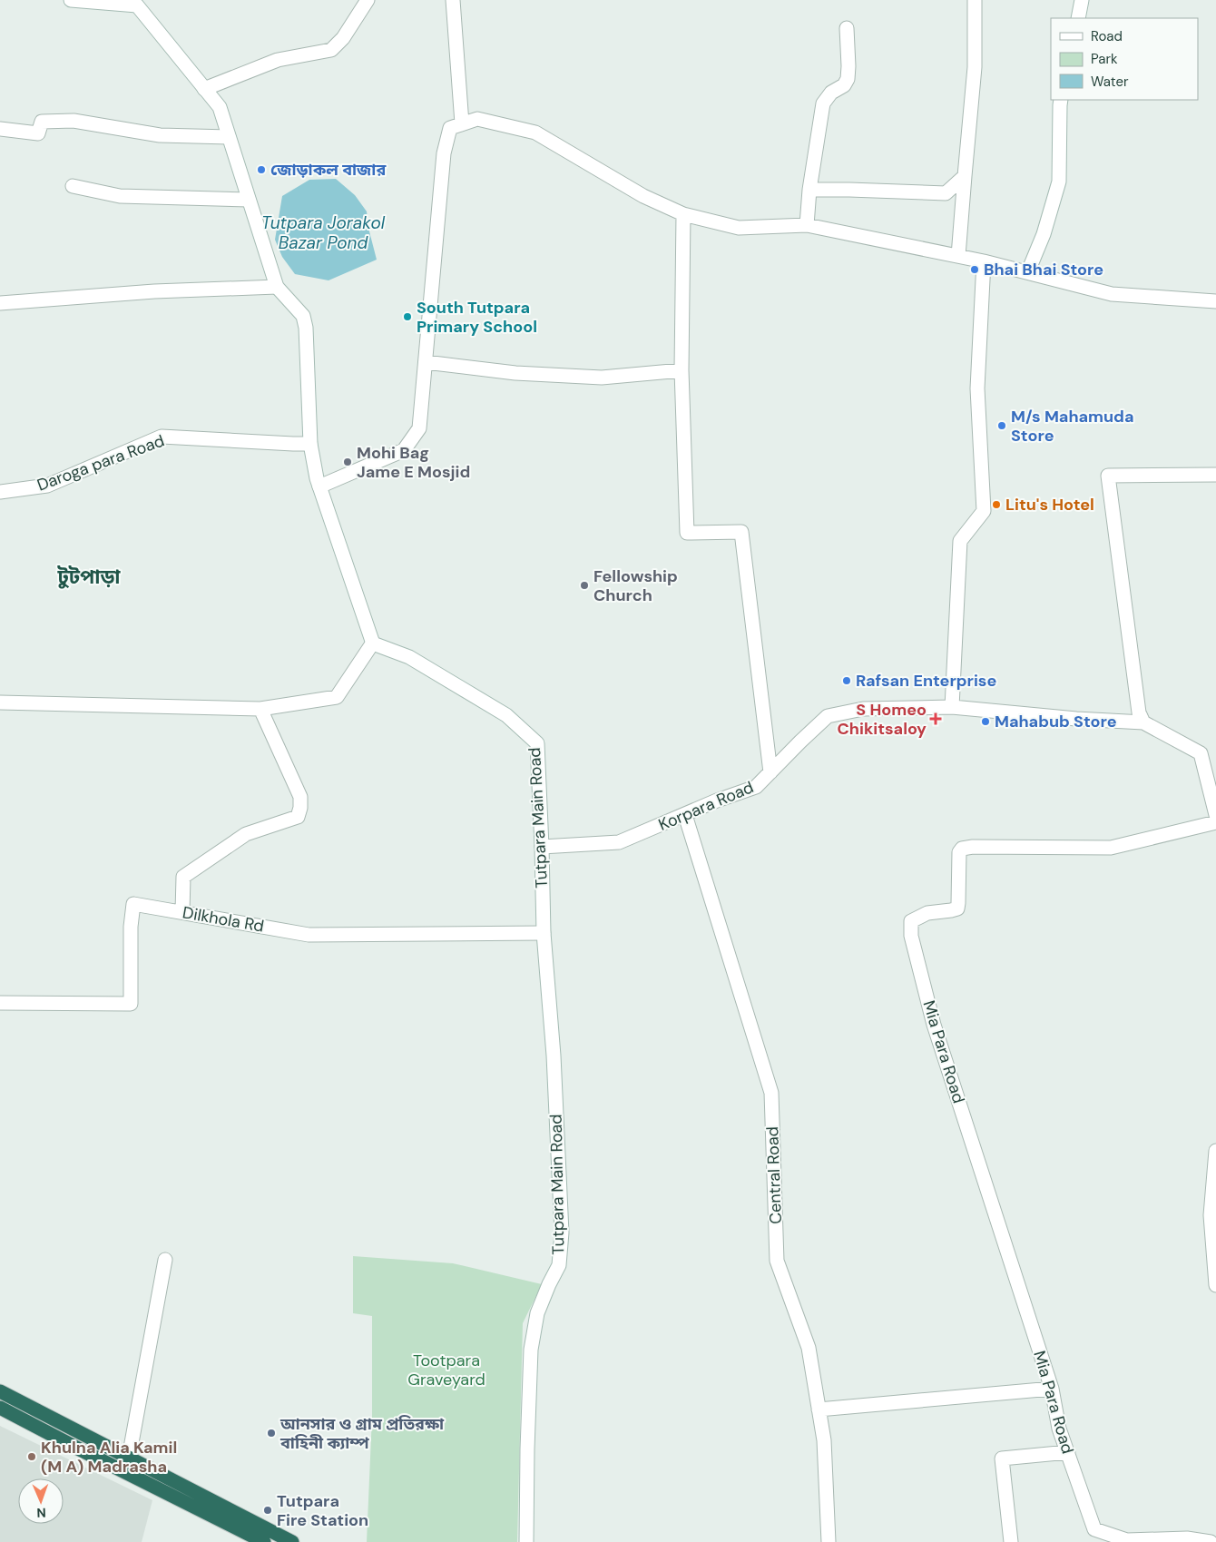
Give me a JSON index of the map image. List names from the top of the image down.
{
  "streets": {
    "street": [
      "Daroga para Road",
      "Korpara Road",
      "Tutpara Main Road",
      "Dilkhola Rd",
      "Mia Para Road",
      "Central Road"
    ]
  },
  "crossings": [
    ["Korpara Road", "Tutpara Main Road"],
    ["Korpara Road", "Central Road"],
    ["Tutpara Main Road", "Dilkhola Rd"]
  ],
  "districts": ["টুটপাড়া"],
  "water": ["Tutpara Jorakol Bazar Pond"],
  "parks": ["Tootpara Graveyard"],
  "places": {
    "other": [
      "জোড়াকল বাজার",
      "Bhai Bhai Store",
      "South Tutpara Primary School",
      "M/s Mahamuda Store",
      "Mohi Bag Jame E Mosjid",
      "Litu's Hotel",
      "Fellowship Church",
      "Rafsan Enterprise",
      "Mahabub Store",
      "আনসার ও গ্রাম প্রতিরক্ষা বাহিনী ক্যাম্প",
      "Khulna Alia Kamil (M A) Madrasha",
      "Tutpara Fire Station"
    ],
    "health": ["S Homeo Chikitsaloy"]
  },
  "legend": ["Road", "Park", "Water"],
  "north": "bottom"
}
